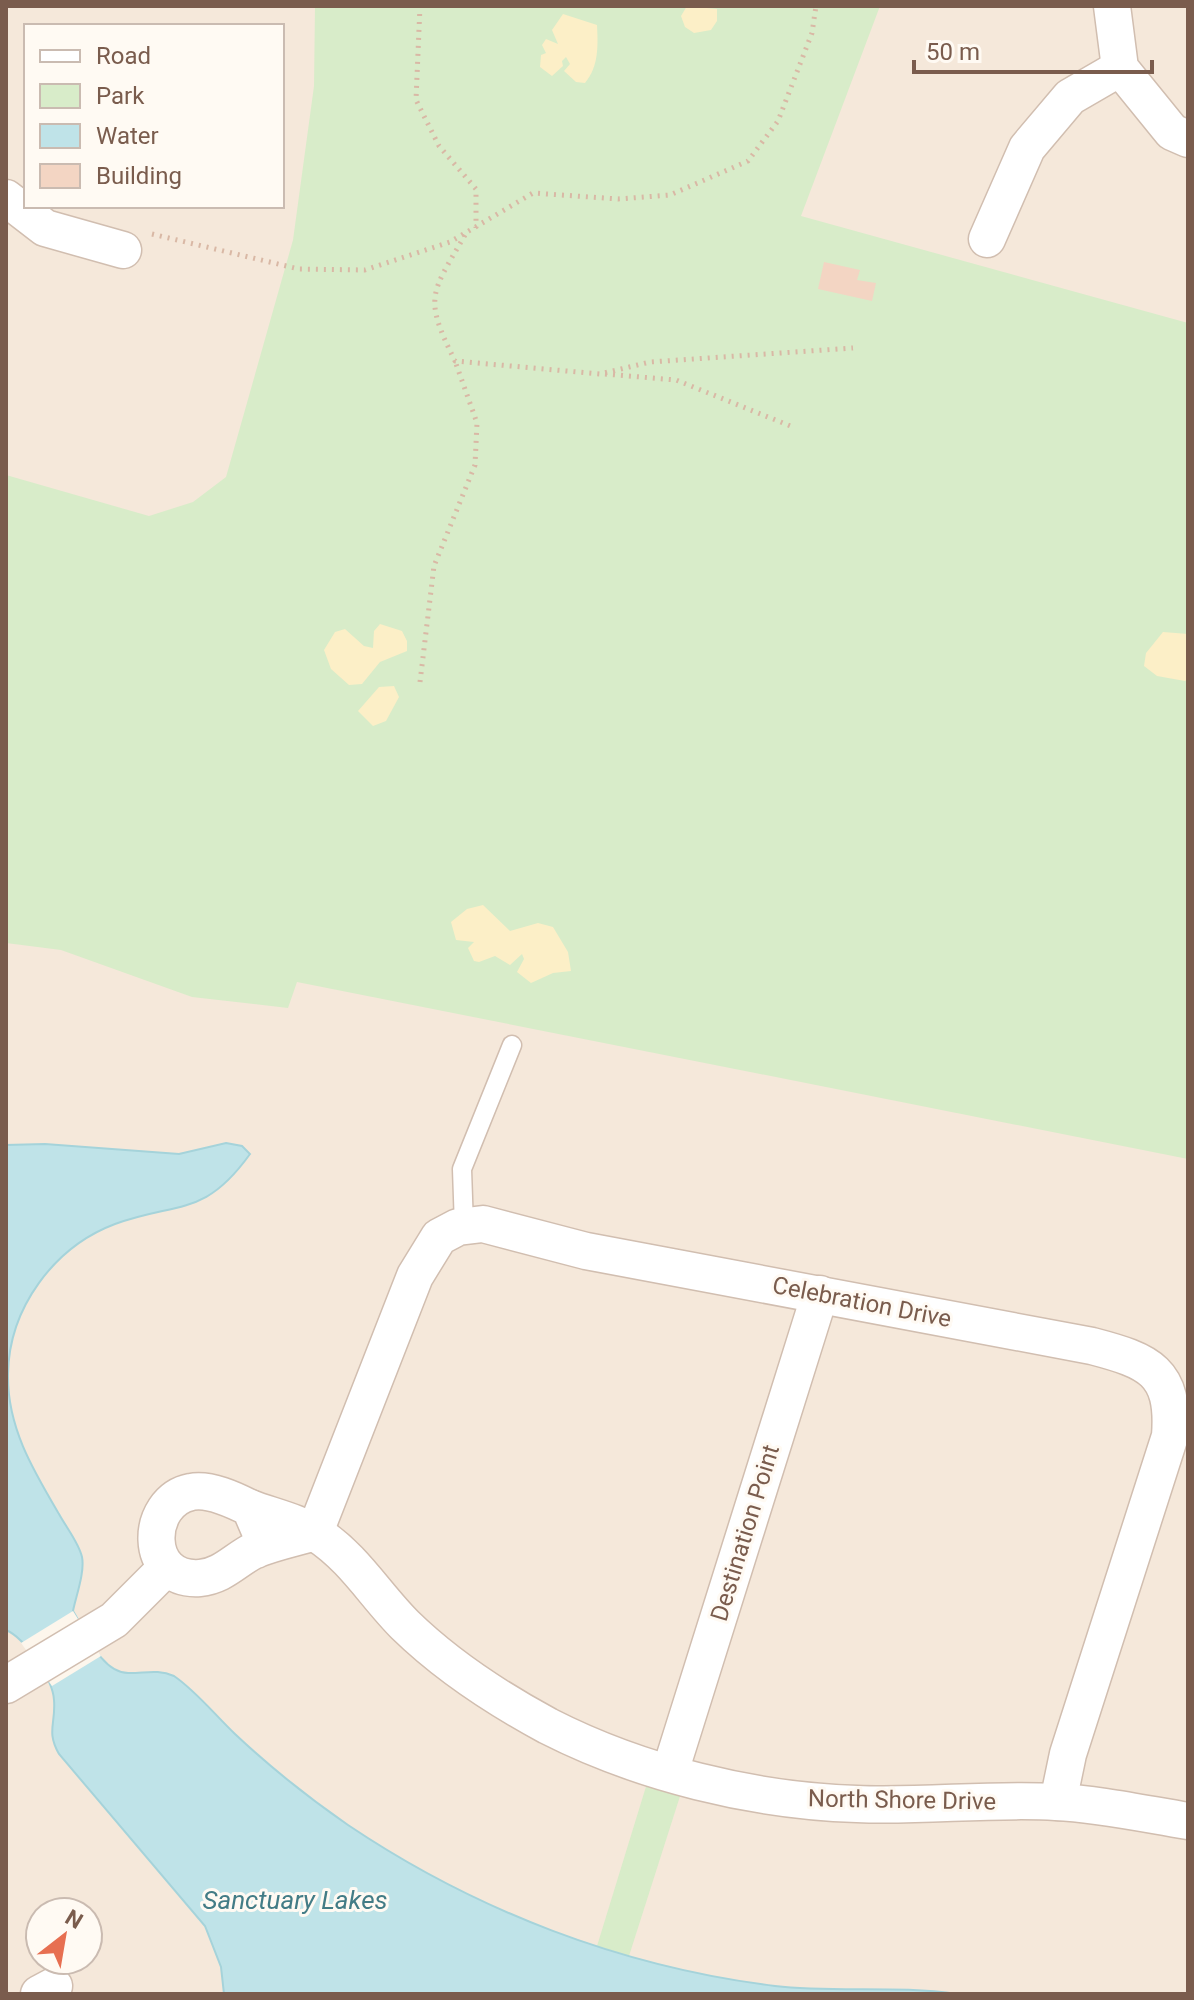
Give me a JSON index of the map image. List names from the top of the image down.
{
  "streets": {
    "street": ["Celebration Drive", "Destination Point", "North Shore Drive"]
  },
  "crossings": [
    ["Celebration Drive", "Destination Point"],
    ["Celebration Drive", "North Shore Drive"],
    ["Destination Point", "North Shore Drive"]
  ],
  "water": ["Sanctuary Lakes"],
  "legend": [
    "Road",
    "Park",
    "Water",
    "Building"
  ],
  "scale_bar": "50 m",
  "north": "top right"
}
